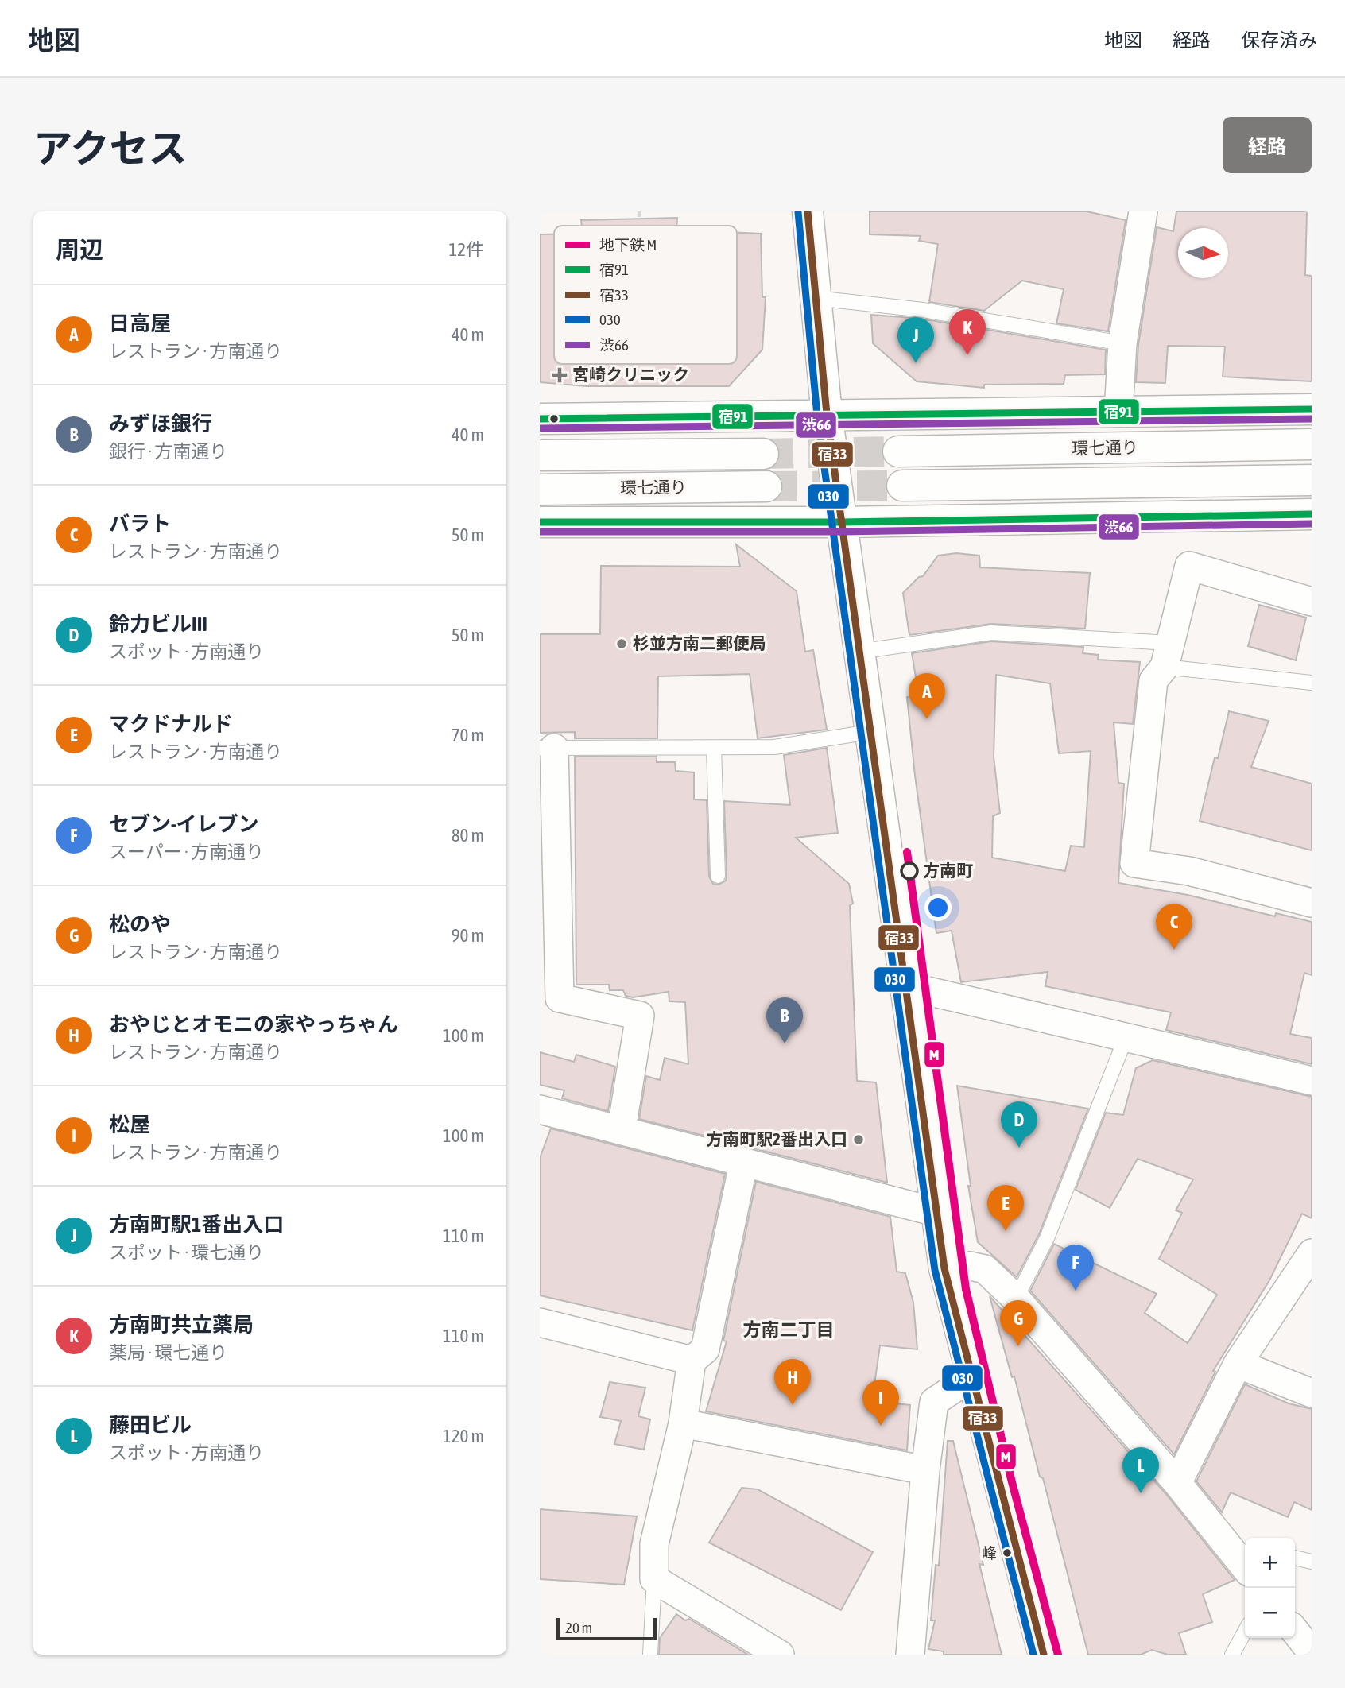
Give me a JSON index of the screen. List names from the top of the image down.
{
  "streets": {
    "main road": ["環七通り"]
  },
  "districts": ["方南二丁目"],
  "places": {
    "health": ["宮崎クリニック"],
    "other": [
      "杉並方南二郵便局",
      "方南町",
      "方南町駅2番出入口",
      "峰"
    ]
  },
  "lines": [
    "transit line 宿33",
    "transit line 030",
    "transit line 宿91",
    "transit line 渋66",
    "metro line M"
  ],
  "legend": [
    "地下鉄 M",
    "宿91",
    "宿33",
    "030",
    "渋66"
  ],
  "scale_bar": "20 m",
  "north": "right",
  "page": {
    "header": "地図",
    "nav": ["地図", "経路", "保存済み"],
    "title": "アクセス",
    "buttons": "経路",
    "heading": ["周辺", "12件"],
    "list": [
      {
        "mark": "A",
        "name": "日高屋",
        "note": "レストラン · 方南通り",
        "value": "40 m"
      },
      {
        "mark": "B",
        "name": "みずほ銀行",
        "note": "銀行 · 方南通り",
        "value": "40 m"
      },
      {
        "mark": "C",
        "name": "バラト",
        "note": "レストラン · 方南通り",
        "value": "50 m"
      },
      {
        "mark": "D",
        "name": "鈴力ビルIII",
        "note": "スポット · 方南通り",
        "value": "50 m"
      },
      {
        "mark": "E",
        "name": "マクドナルド",
        "note": "レストラン · 方南通り",
        "value": "70 m"
      },
      {
        "mark": "F",
        "name": "セブン-イレブン",
        "note": "スーパー · 方南通り",
        "value": "80 m"
      },
      {
        "mark": "G",
        "name": "松のや",
        "note": "レストラン · 方南通り",
        "value": "90 m"
      },
      {
        "mark": "H",
        "name": "おやじとオモニの家やっちゃん",
        "note": "レストラン · 方南通り",
        "value": "100 m"
      },
      {
        "mark": "I",
        "name": "松屋",
        "note": "レストラン · 方南通り",
        "value": "100 m"
      },
      {
        "mark": "J",
        "name": "方南町駅1番出入口",
        "note": "スポット · 環七通り",
        "value": "110 m"
      },
      {
        "mark": "K",
        "name": "方南町共立薬局",
        "note": "薬局 · 環七通り",
        "value": "110 m"
      },
      {
        "mark": "L",
        "name": "藤田ビル",
        "note": "スポット · 方南通り",
        "value": "120 m"
      }
    ],
    "pins": [
      "K",
      "J",
      "A",
      "C",
      "B",
      "D",
      "E",
      "F",
      "G",
      "H",
      "I",
      "L"
    ],
    "map_buttons": ["+", "−"],
    "scale": "20 m"
  }
}
